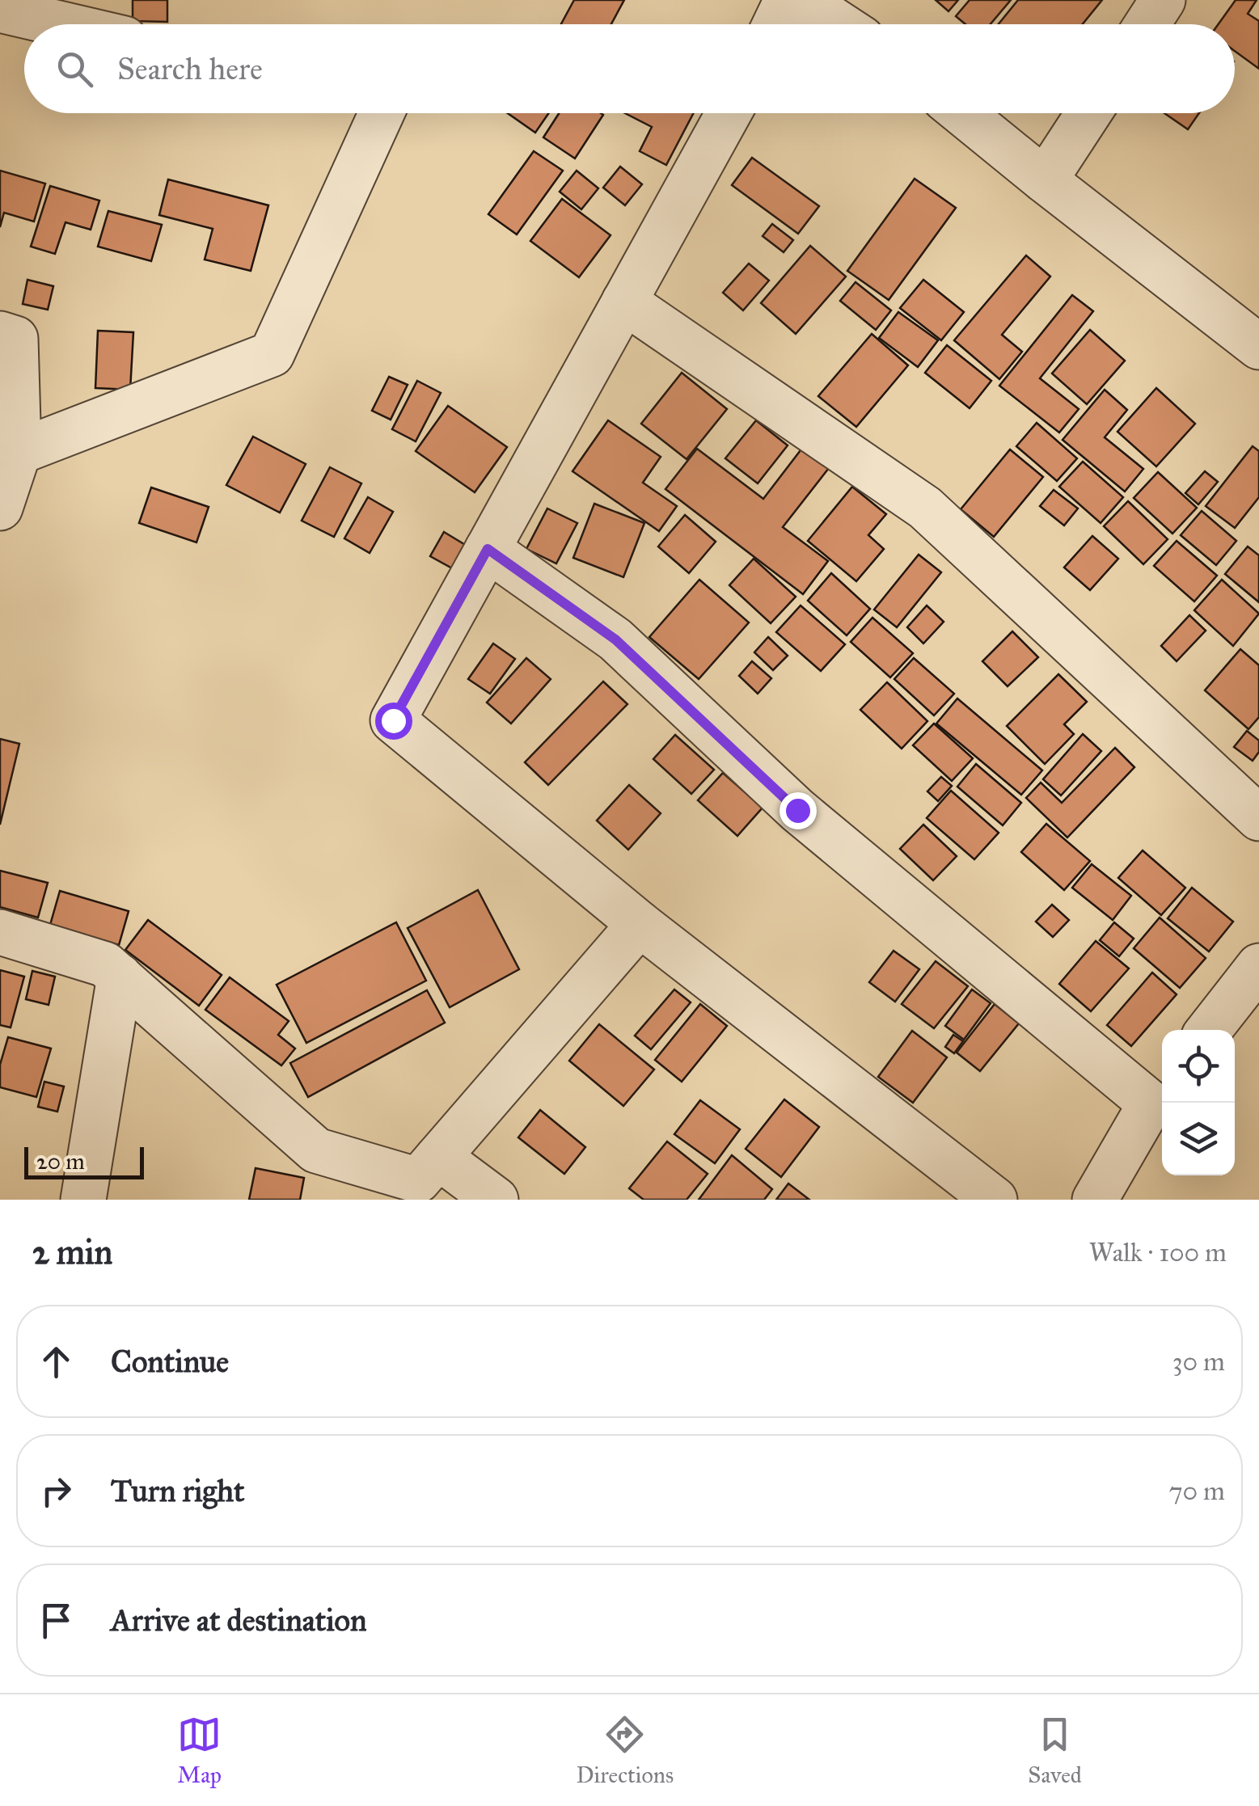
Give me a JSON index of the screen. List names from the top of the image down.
{
  "scale_bar": "20 m",
  "page": {
    "search": "Search here",
    "scale": "20 m",
    "heading": ["2 min", "Walk · 100 m"],
    "list": [
      ["Continue", "30 m"],
      ["Turn right", "70 m"],
      "Arrive at destination"
    ],
    "nav": ["Map", "Directions", "Saved"]
  }
}
